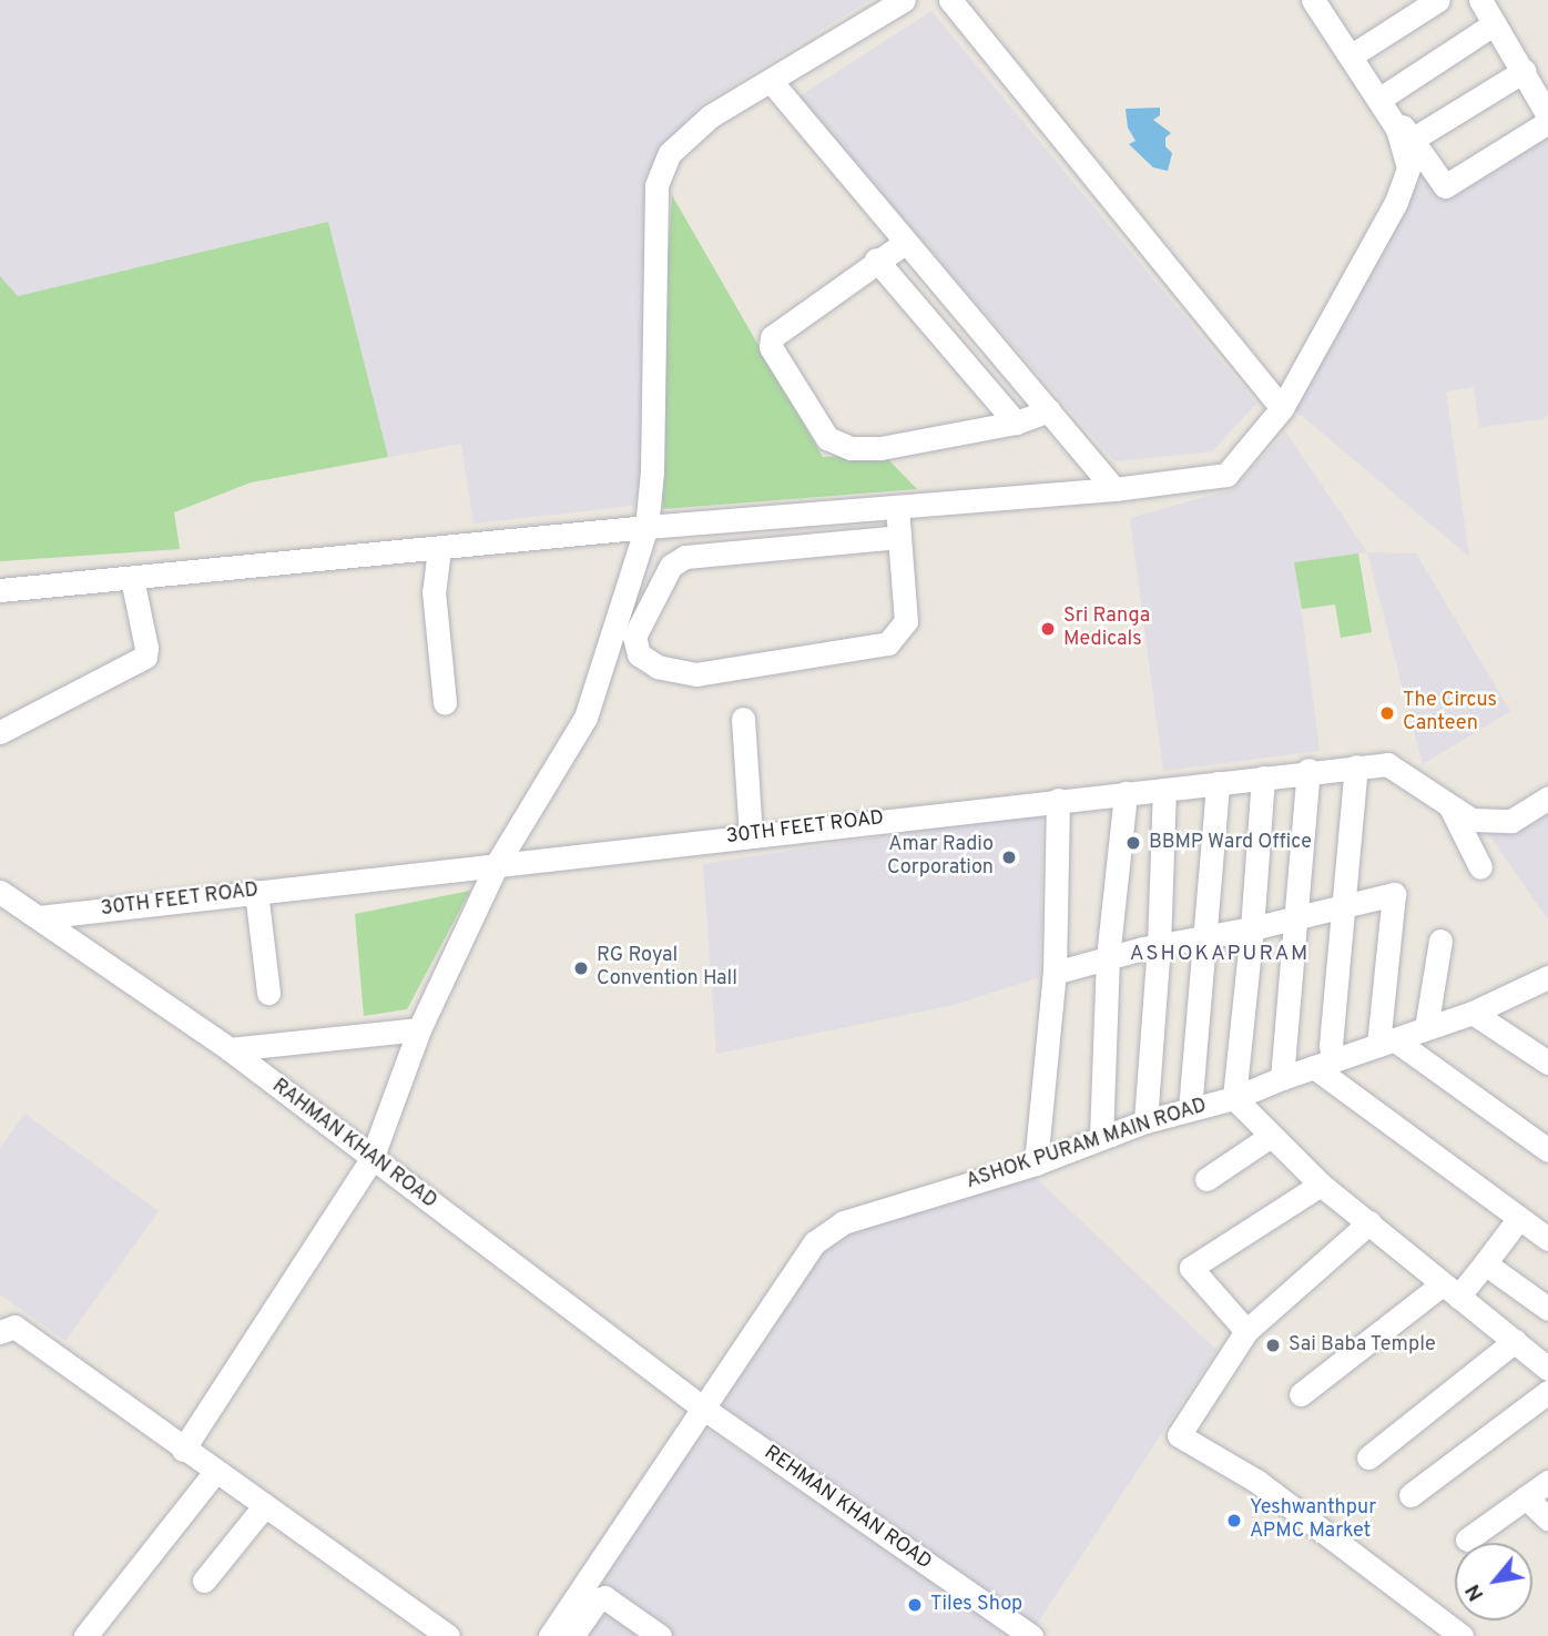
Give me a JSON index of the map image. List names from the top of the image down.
{
  "streets": {
    "street": [
      "30TH FEET ROAD",
      "RAHMAN KHAN ROAD",
      "ASHOK PURAM MAIN ROAD",
      "REHMAN KHAN ROAD"
    ]
  },
  "crossings": [
    ["30TH FEET ROAD", "RAHMAN KHAN ROAD"],
    ["RAHMAN KHAN ROAD", "ASHOK PURAM MAIN ROAD"],
    ["RAHMAN KHAN ROAD", "REHMAN KHAN ROAD"],
    ["ASHOK PURAM MAIN ROAD", "REHMAN KHAN ROAD"]
  ],
  "districts": ["ASHOKAPURAM"],
  "places": [
    "Sri Ranga Medicals",
    "The Circus Canteen",
    "BBMP Ward Office",
    "Amar Radio Corporation",
    "RG Royal Convention Hall",
    "Sai Baba Temple",
    "Yeshwanthpur APMC Market",
    "Tiles Shop"
  ],
  "north": "bottom left"
}
